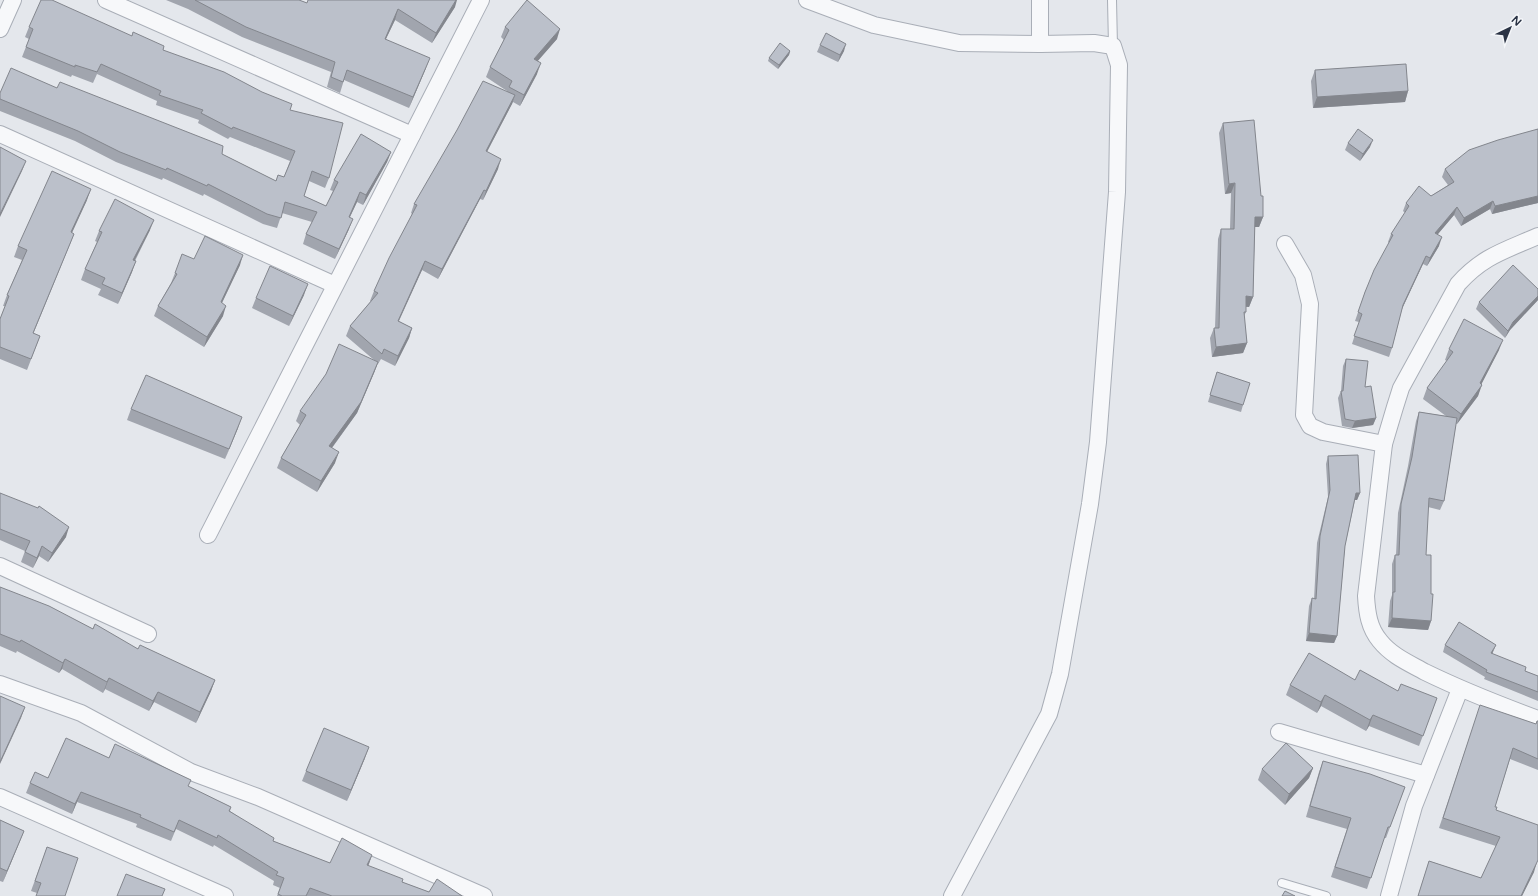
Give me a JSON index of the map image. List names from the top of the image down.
{
  "north": "top right"
}
